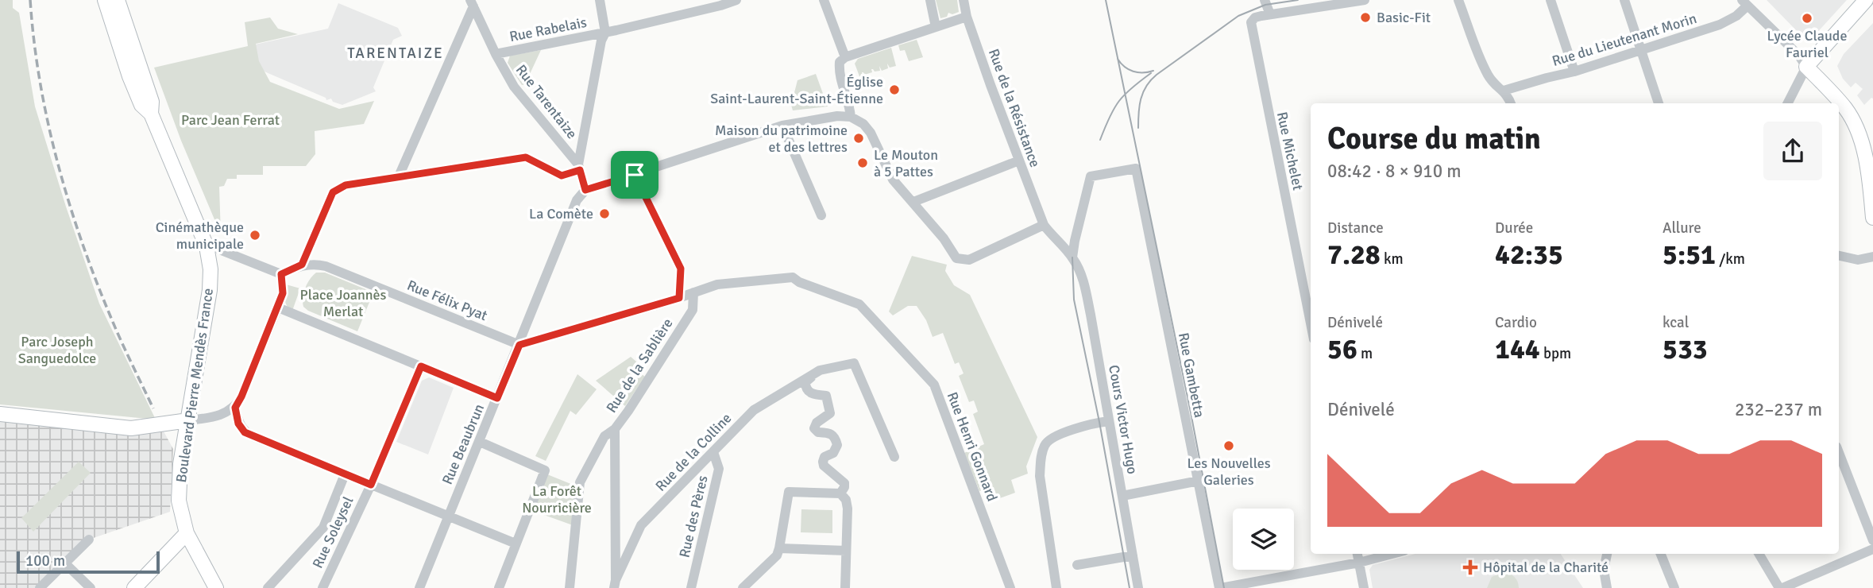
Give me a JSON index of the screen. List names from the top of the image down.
{
  "streets": {
    "main road": ["Boulevard Pierre Mendès France"],
    "street": [
      "Rue Rabelais",
      "Rue du Lieutenant Morin",
      "Rue Tarentaize",
      "Rue de la Résistance",
      "Rue Michelet",
      "Rue Félix Pyat",
      "Rue de la Sablière",
      "Rue Gambetta",
      "Cours Victor Hugo",
      "Rue Beaubrun",
      "Rue Henri Gonnard",
      "Rue de la Colline",
      "Rue des Pères",
      "Rue Soleysel"
    ]
  },
  "crossings": [
    ["Rue Rabelais", "Rue Tarentaize"],
    ["Rue Tarentaize", "Rue Beaubrun"],
    ["Rue de la Résistance", "Rue Gambetta"],
    ["Rue de la Résistance", "Cours Victor Hugo"],
    ["Rue Félix Pyat", "Rue Beaubrun"],
    ["Rue Félix Pyat", "Rue Henri Gonnard"],
    ["Rue de la Sablière", "Rue Henri Gonnard"],
    ["Rue de la Sablière", "Rue de la Colline"],
    ["Rue Gambetta", "Cours Victor Hugo"],
    ["Rue Beaubrun", "Rue Henri Gonnard"],
    ["Rue de la Colline", "Rue des Pères"]
  ],
  "districts": ["TARENTAIZE"],
  "parks": [
    "Parc Jean Ferrat",
    "Place Joannès Merlat",
    "Parc Joseph Sanguedolce",
    "La Forêt Nourricière"
  ],
  "places": {
    "other": [
      "Basic-Fit",
      "Lycée Claude Fauriel",
      "Église Saint-Laurent-Saint-Étienne",
      "Maison du patrimoine et des lettres",
      "Le Mouton à 5 Pattes",
      "La Comète",
      "Cinémathèque municipale",
      "Les Nouvelles Galeries"
    ],
    "health": ["Hôpital de la Charité"]
  },
  "scale_bar": "100 m",
  "page": {
    "heading": ["Course du matin", "08:42 · 8 × 910 m"],
    "stats": [
      ["Distance", "7.28 km"],
      ["Durée", "42:35"],
      ["Allure", "5:51 /km"],
      ["Dénivelé", "56 m"],
      ["Cardio", "144 bpm"],
      ["kcal", "533"]
    ],
    "chart": ["Dénivelé", "232–237 m"],
    "scale": "100 m"
  }
}
